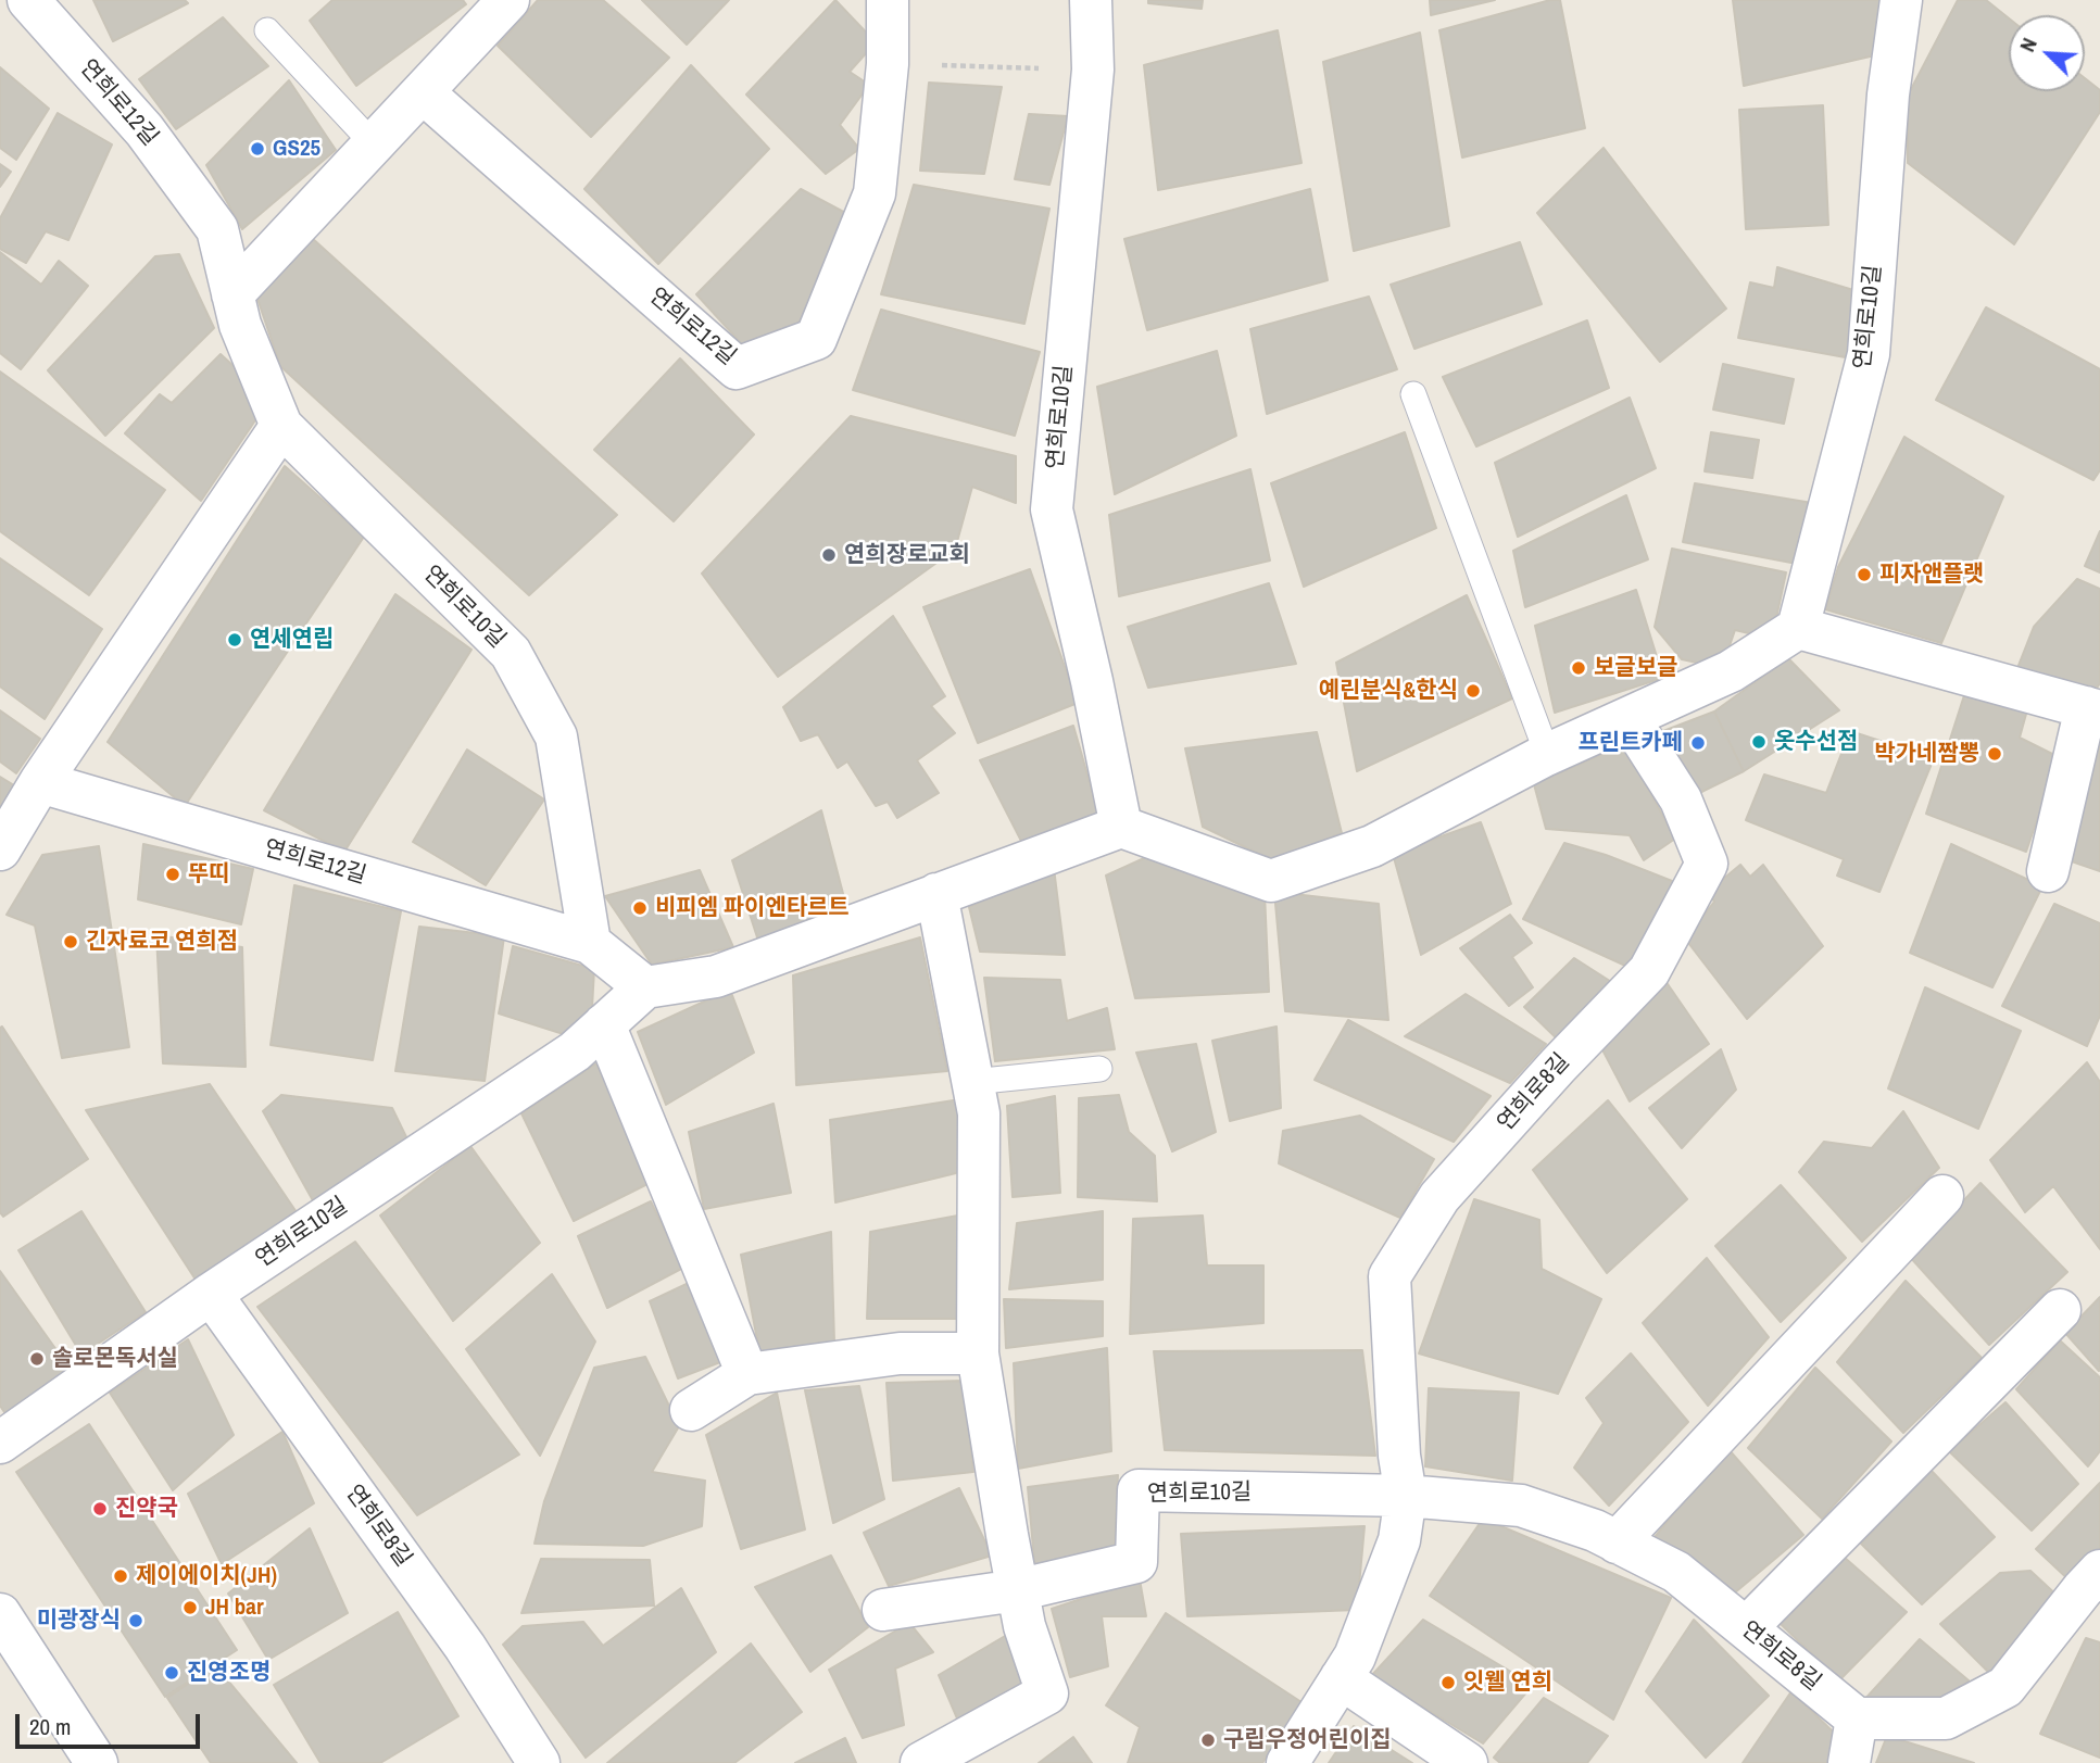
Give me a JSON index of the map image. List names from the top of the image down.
{
  "streets": {
    "street": ["연희로12길", "연희로10길", "연희로8길"]
  },
  "crossings": [
    ["연희로12길", "연희로10길"],
    ["연희로10길", "연희로8길"]
  ],
  "places": [
    "GS25",
    "연희장로교회",
    "피자앤플랫",
    "연세연립",
    "보글보글",
    "예린분식&한식",
    "옷수선점",
    "프린트카페",
    "박가네짬뽕",
    "뚜띠",
    "비피엠 파이엔타르트",
    "긴자료코 연희점",
    "솔로몬독서실",
    "진약국",
    "제이에이치(JH)",
    "JH bar",
    "미광장식",
    "진영조명",
    "잇웰 연희",
    "구립우정어린이집"
  ],
  "scale_bar": "20 m",
  "north": "top left"
}
